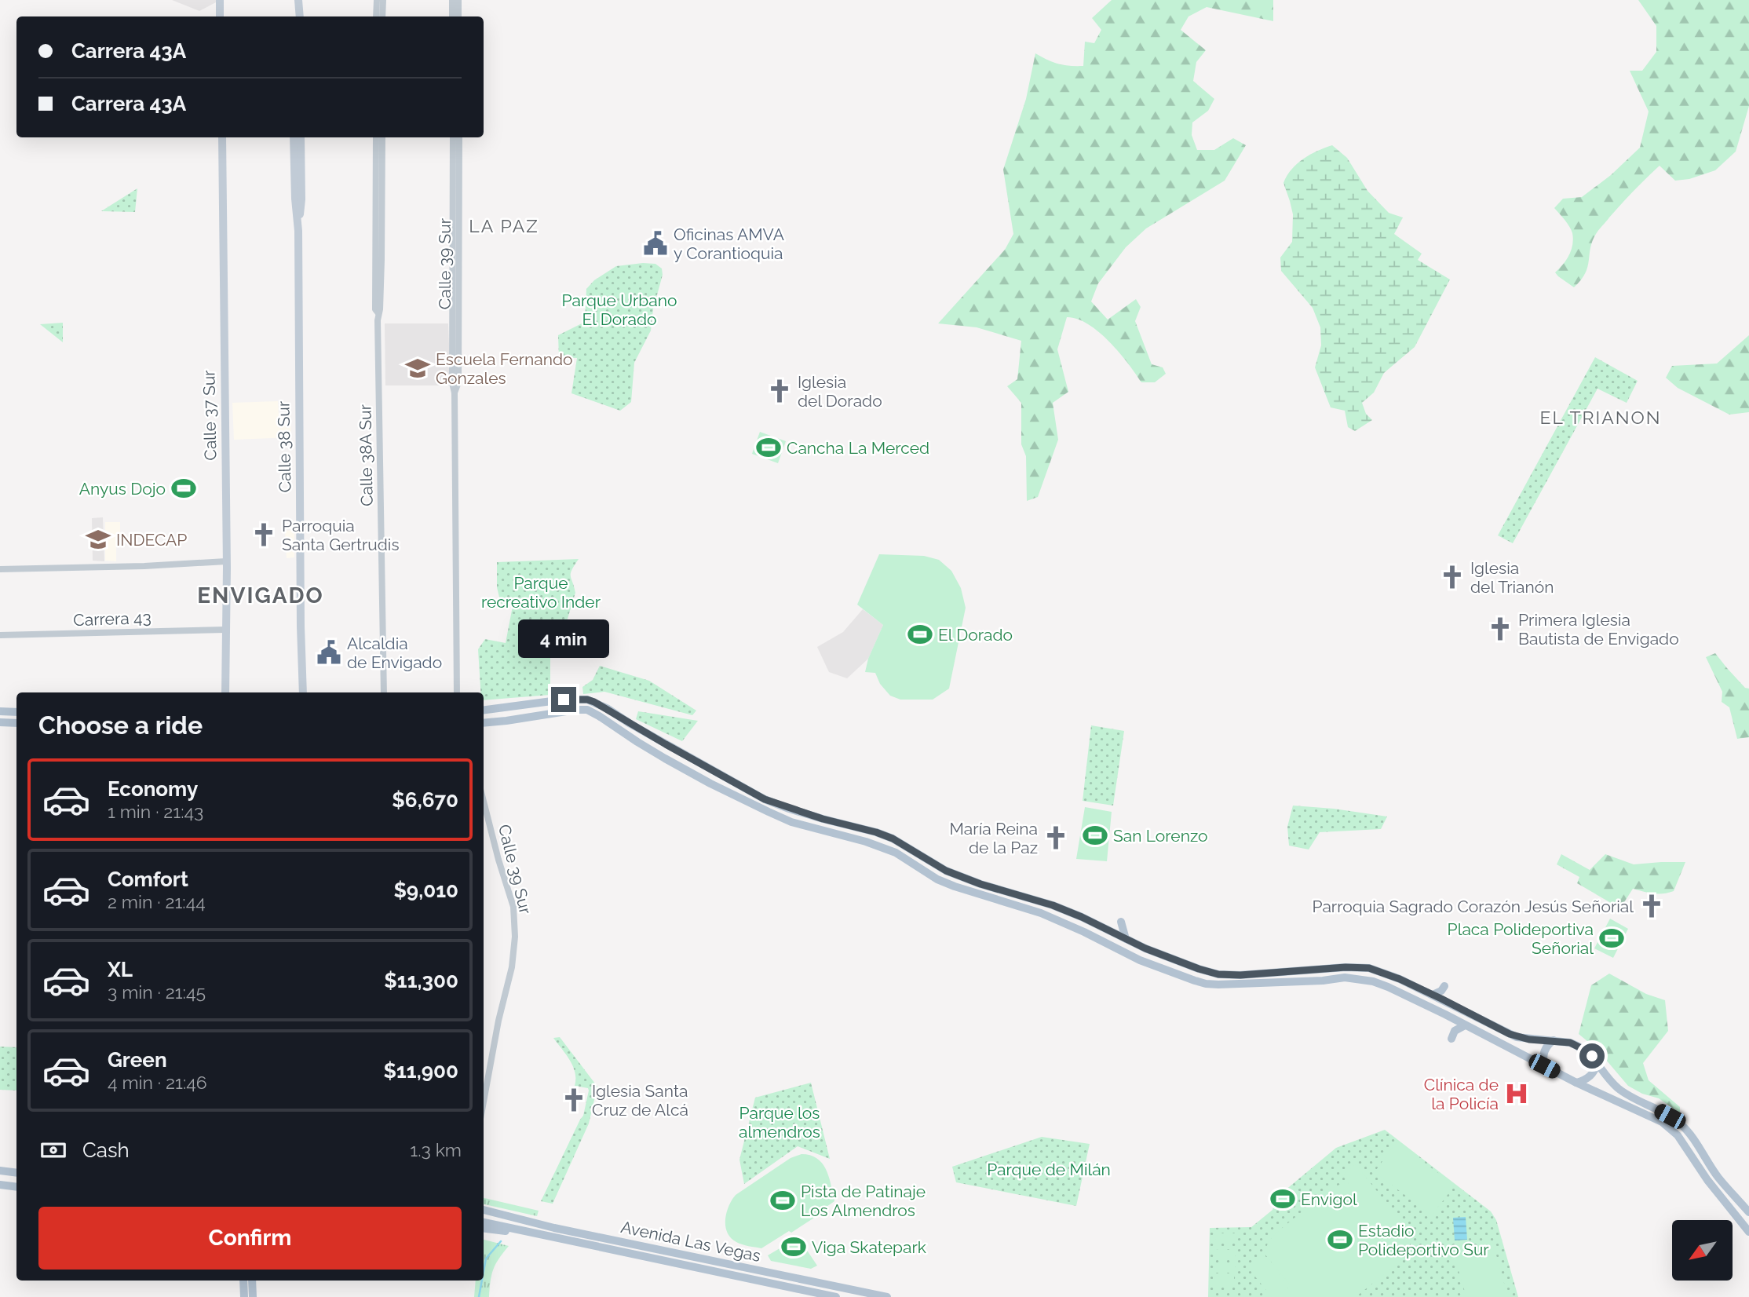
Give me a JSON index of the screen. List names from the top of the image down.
{
  "streets": {
    "main road": ["Calle 37 Sur", "Calle 38 Sur", "Avenida Las Vegas"],
    "street": ["Calle 39 Sur", "Calle 38A Sur", "Carrera 43"]
  },
  "crossings": [
    ["Calle 37 Sur", "Carrera 43"]
  ],
  "districts": ["LA PAZ", "EL TRIANON", "ENVIGADO"],
  "parks": [
    "Parque Urbano El Dorado",
    "Parque recreativo Inder",
    "Parque los almendros",
    "Parque de Milán"
  ],
  "places": {
    "public building": ["Oficinas AMVA y Corantioquia", "Alcaldia de Envigado"],
    "school or university": ["Escuela Fernando Gonzales", "INDECAP"],
    "church": [
      "Iglesia del Dorado",
      "Parroquia Santa Gertrudis",
      "Iglesia del Trianón",
      "Primera Iglesia Bautista de Envigado",
      "María Reina de la Paz",
      "Parroquia Sagrado Corazón Jesús Señorial",
      "Iglesia Santa Cruz de Alcá"
    ],
    "sports": [
      "Cancha La Merced",
      "Anyus Dojo",
      "El Dorado",
      "San Lorenzo",
      "Placa Polideportiva Señorial",
      "Envigol",
      "Pista de Patinaje Los Almendros",
      "Estadio Polideportivo Sur",
      "Viga Skatepark"
    ],
    "hospital": ["Clínica de la Policía"]
  },
  "north": "bottom left",
  "page": {
    "banner": ["Carrera 43A", "Carrera 43A"],
    "bubble": "4 min",
    "heading": "Choose a ride",
    "list": [
      {
        "name": "Economy",
        "note": "1 min · 21:43",
        "value": "$6,670"
      },
      {
        "name": "Comfort",
        "note": "2 min · 21:44",
        "value": "$9,010"
      },
      {
        "name": "XL",
        "note": "3 min · 21:45",
        "value": "$11,300"
      },
      {
        "name": "Green",
        "note": "4 min · 21:46",
        "value": "$11,900"
      }
    ],
    "pay": ["Cash", "1.3 km"],
    "buttons": "Confirm"
  }
}
